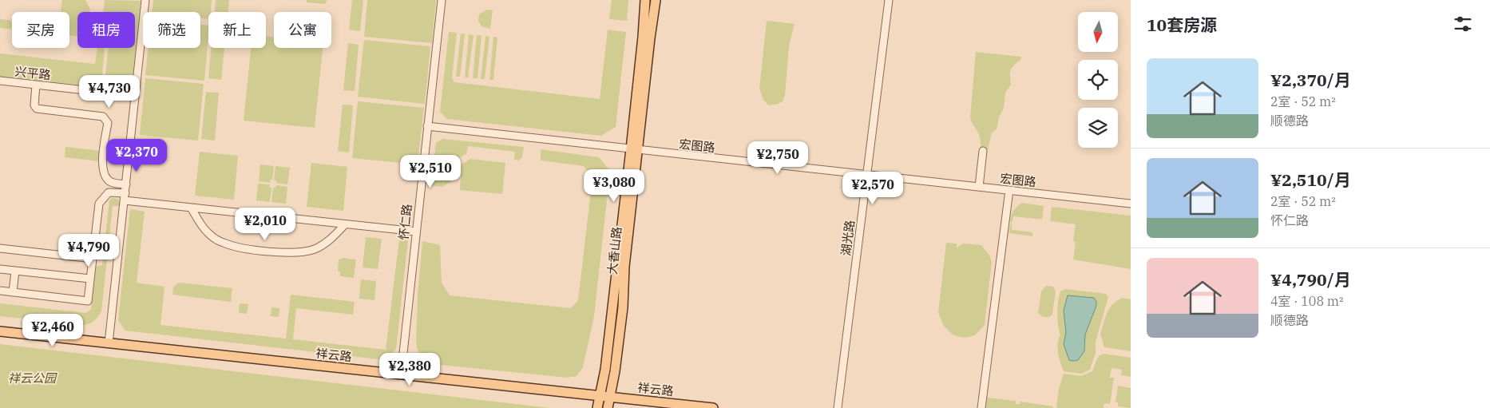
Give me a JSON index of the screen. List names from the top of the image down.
{
  "streets": {
    "main road": ["大香山路", "祥云路"],
    "street": [
      "兴平路",
      "宏图路",
      "怀仁路",
      "湖光路"
    ]
  },
  "crossings": [
    ["宏图路", "怀仁路"],
    ["宏图路", "湖光路"],
    ["宏图路", "大香山路"],
    ["怀仁路", "祥云路"],
    ["大香山路", "祥云路"]
  ],
  "parks": ["祥云公园"],
  "north": "bottom",
  "page": {
    "heading": "10套房源",
    "chip": [
      "买房",
      "租房",
      "筛选",
      "新上",
      "公寓"
    ],
    "list": [
      {
        "name": "¥2,370/月",
        "note": "2室 · 52 m² · 顺德路"
      },
      {
        "name": "¥2,510/月",
        "note": "2室 · 52 m² · 怀仁路"
      },
      {
        "name": "¥4,790/月",
        "note": "4室 · 108 m² · 顺德路"
      }
    ],
    "price": [
      "¥4,730",
      "¥2,370",
      "¥2,750",
      "¥2,510",
      "¥3,080",
      "¥2,570",
      "¥2,010",
      "¥4,790",
      "¥2,460",
      "¥2,380"
    ]
  }
}
